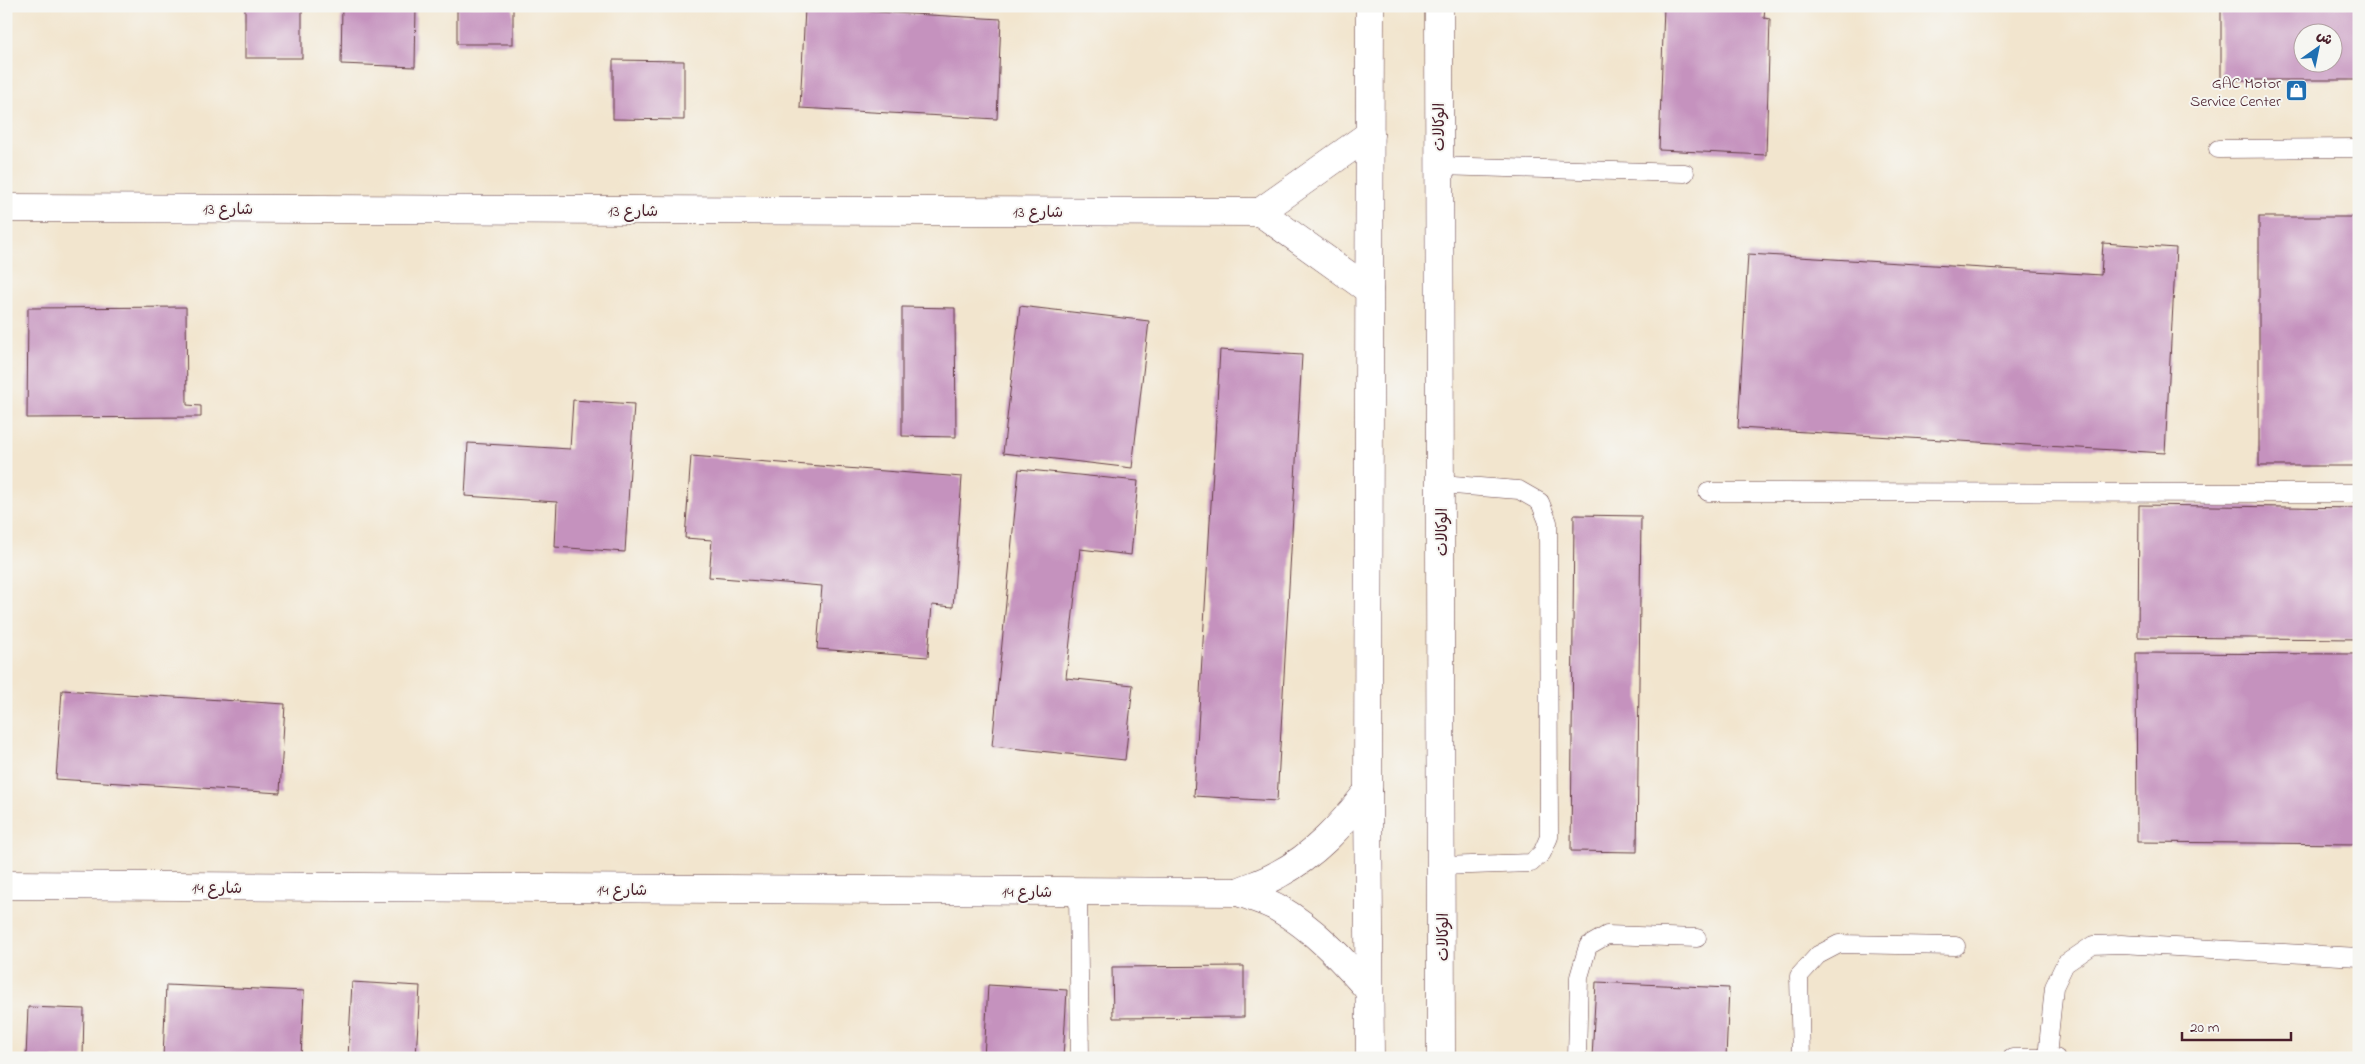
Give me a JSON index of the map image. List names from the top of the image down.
{
  "streets": {
    "street": ["الوكالات", "شارع 13", "شارع 14"]
  },
  "places": {
    "shop": ["GAC Motor Service Center"]
  },
  "scale_bar": "20 m",
  "north": "top right"
}
